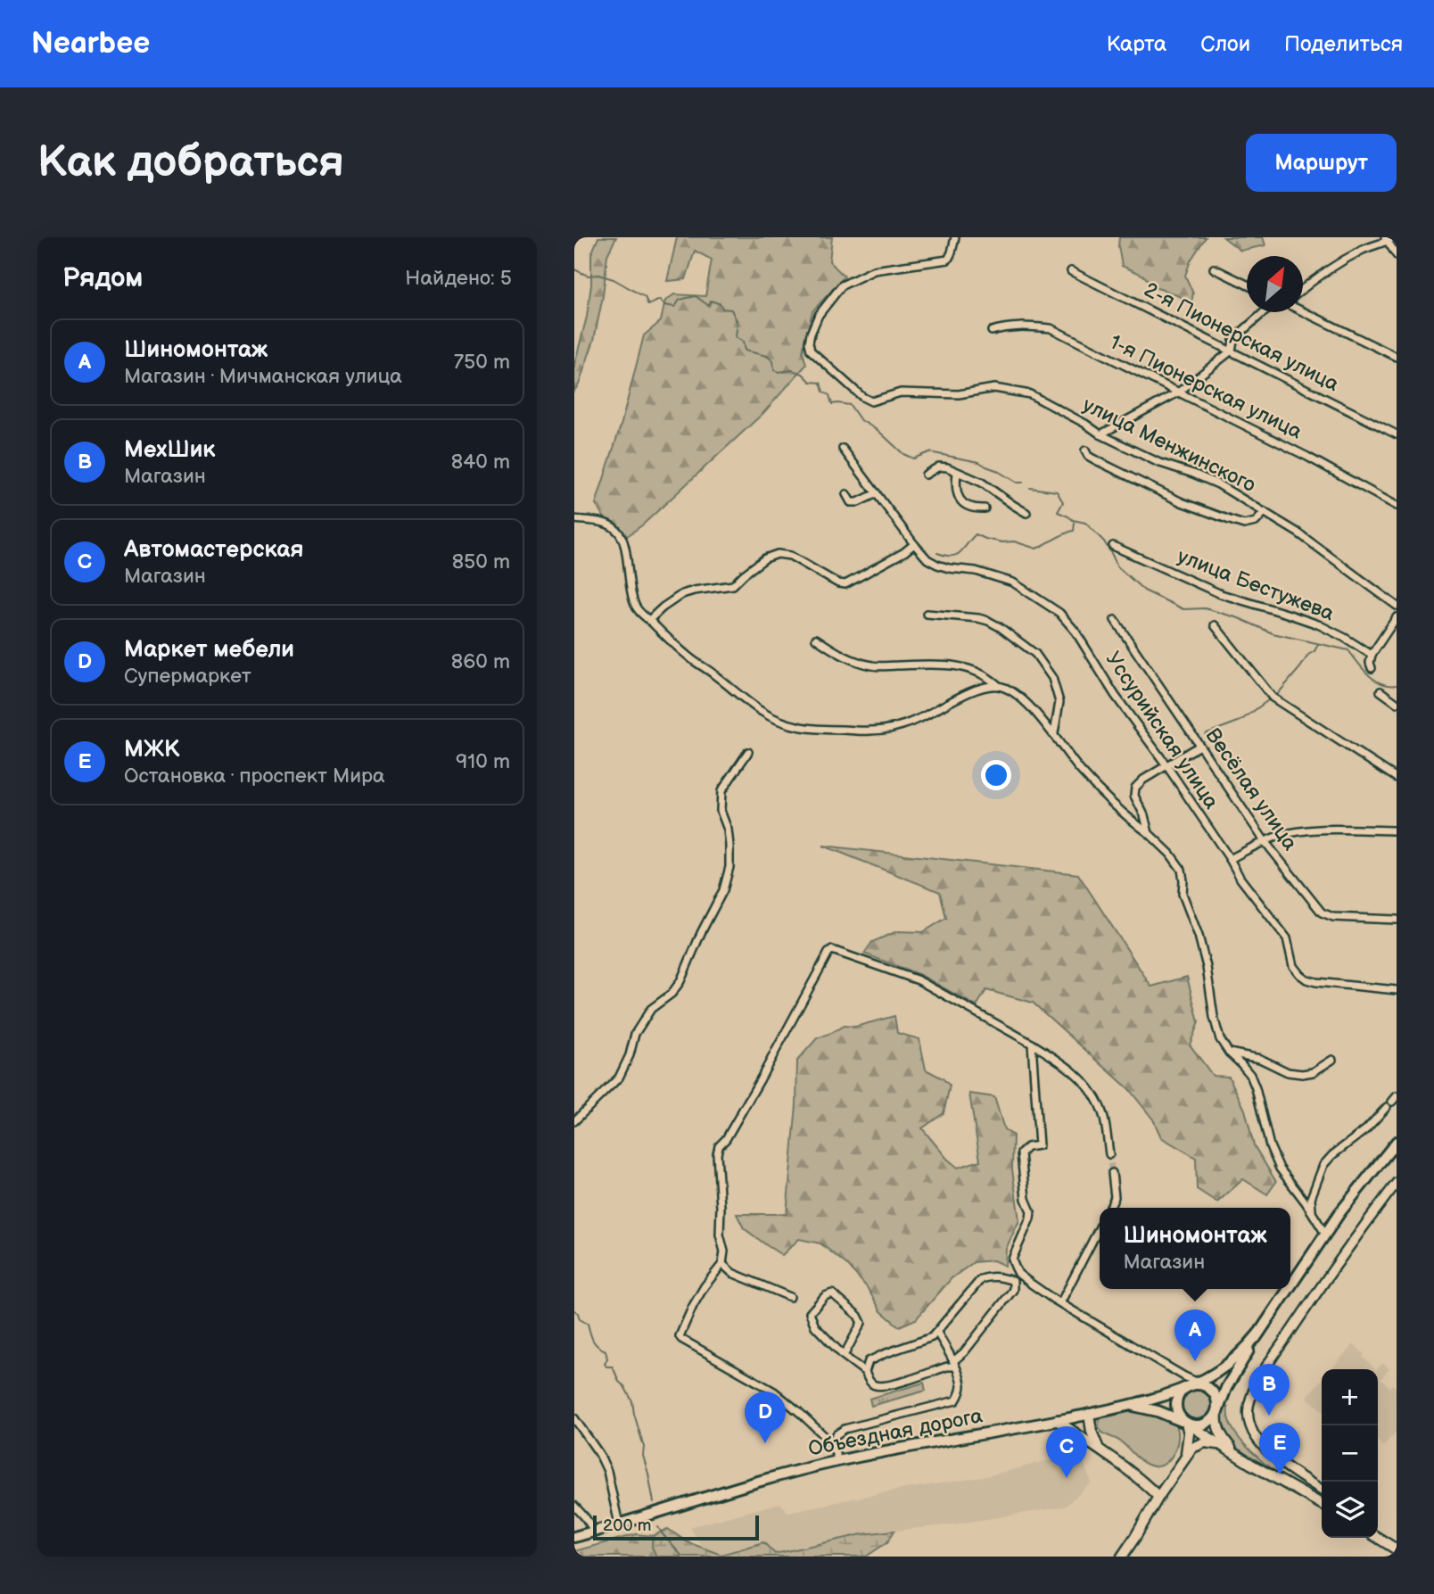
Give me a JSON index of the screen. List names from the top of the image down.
{
  "streets": {
    "main road": ["Объездная дорога"],
    "street": [
      "2-я Пионерская улица",
      "1-я Пионерская улица",
      "улица Менжинского",
      "улица Бестужева",
      "Уссурийская улица",
      "Весёлая улица"
    ]
  },
  "scale_bar": "200 m",
  "north": "top right",
  "page": {
    "header": "Nearbee",
    "nav": ["Карта", "Слои", "Поделиться"],
    "buttons": "Маршрут",
    "title": "Как добраться",
    "heading": ["Рядом", "Найдено: 5"],
    "list": [
      {
        "mark": "A",
        "name": "Шиномонтаж",
        "note": "Магазин · Мичманская улица",
        "value": "750 m"
      },
      {
        "mark": "B",
        "name": "МехШик",
        "note": "Магазин",
        "value": "840 m"
      },
      {
        "mark": "C",
        "name": "Автомастерская",
        "note": "Магазин",
        "value": "850 m"
      },
      {
        "mark": "D",
        "name": "Маркет мебели",
        "note": "Супермаркет",
        "value": "860 m"
      },
      {
        "mark": "E",
        "name": "МЖК",
        "note": "Остановка · проспект Мира",
        "value": "910 m"
      }
    ],
    "popup": ["Шиномонтаж", "Магазин"],
    "pins": [
      "A",
      "B",
      "D",
      "E",
      "C"
    ],
    "map_buttons": ["+", "−"],
    "scale": "200 m"
  }
}
